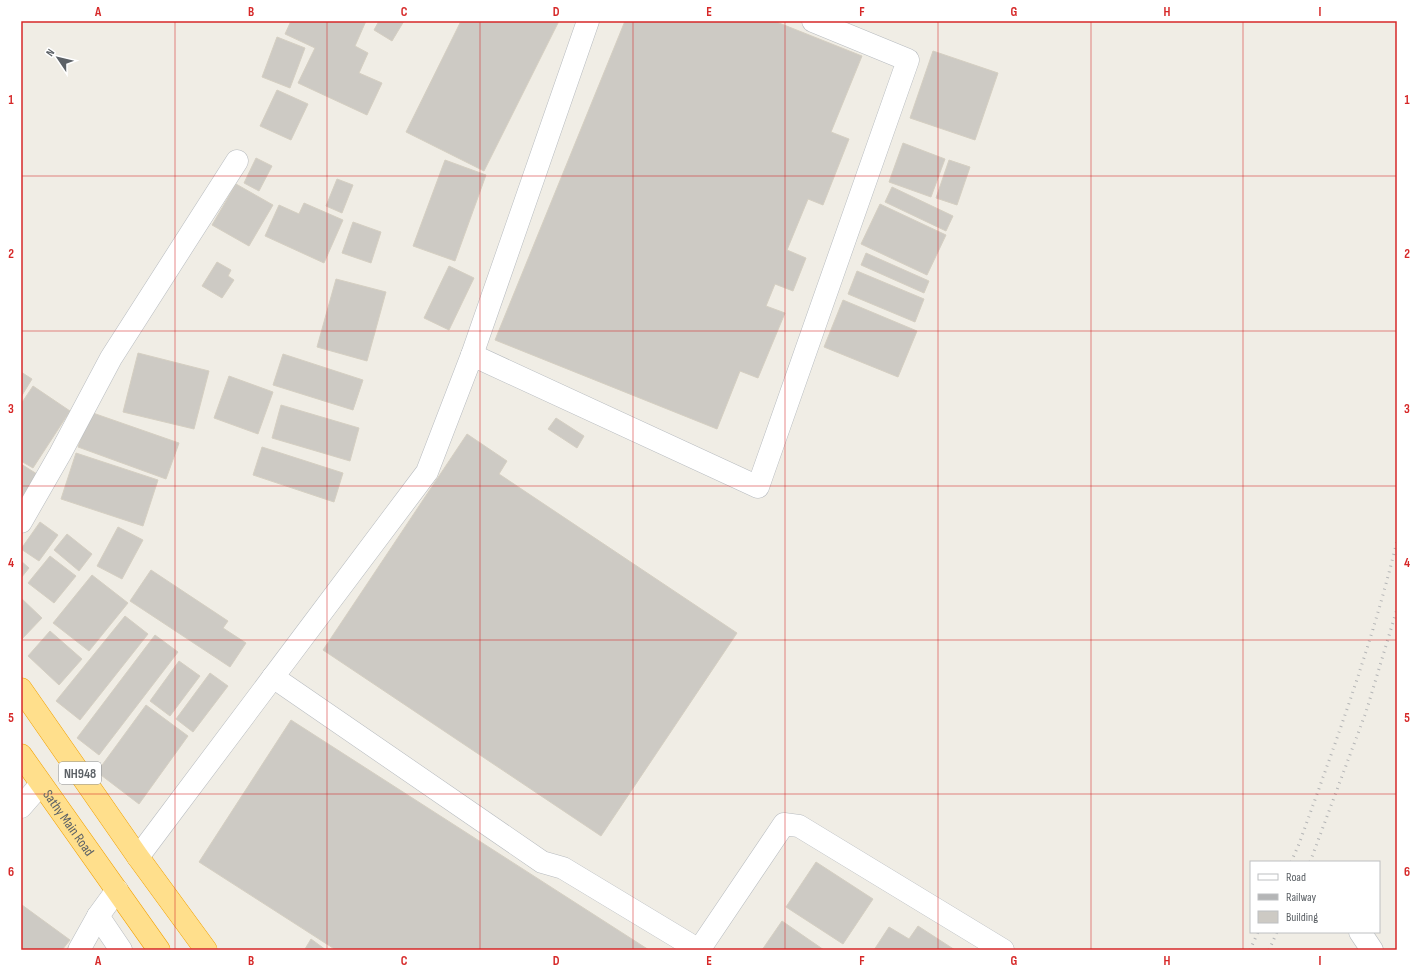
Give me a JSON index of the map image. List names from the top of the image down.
{
  "streets": {
    "highway": ["NH948", "Sathy Main Road"]
  },
  "crossings": [
    ["NH948", "Sathy Main Road"]
  ],
  "legend": ["Road", "Railway", "Building"],
  "north": "top left",
  "grid": {
    "columns": [
      "A",
      "B",
      "C",
      "D",
      "E",
      "F",
      "G",
      "H",
      "I"
    ],
    "rows": [
      "1",
      "2",
      "3",
      "4",
      "5",
      "6"
    ]
  }
}
